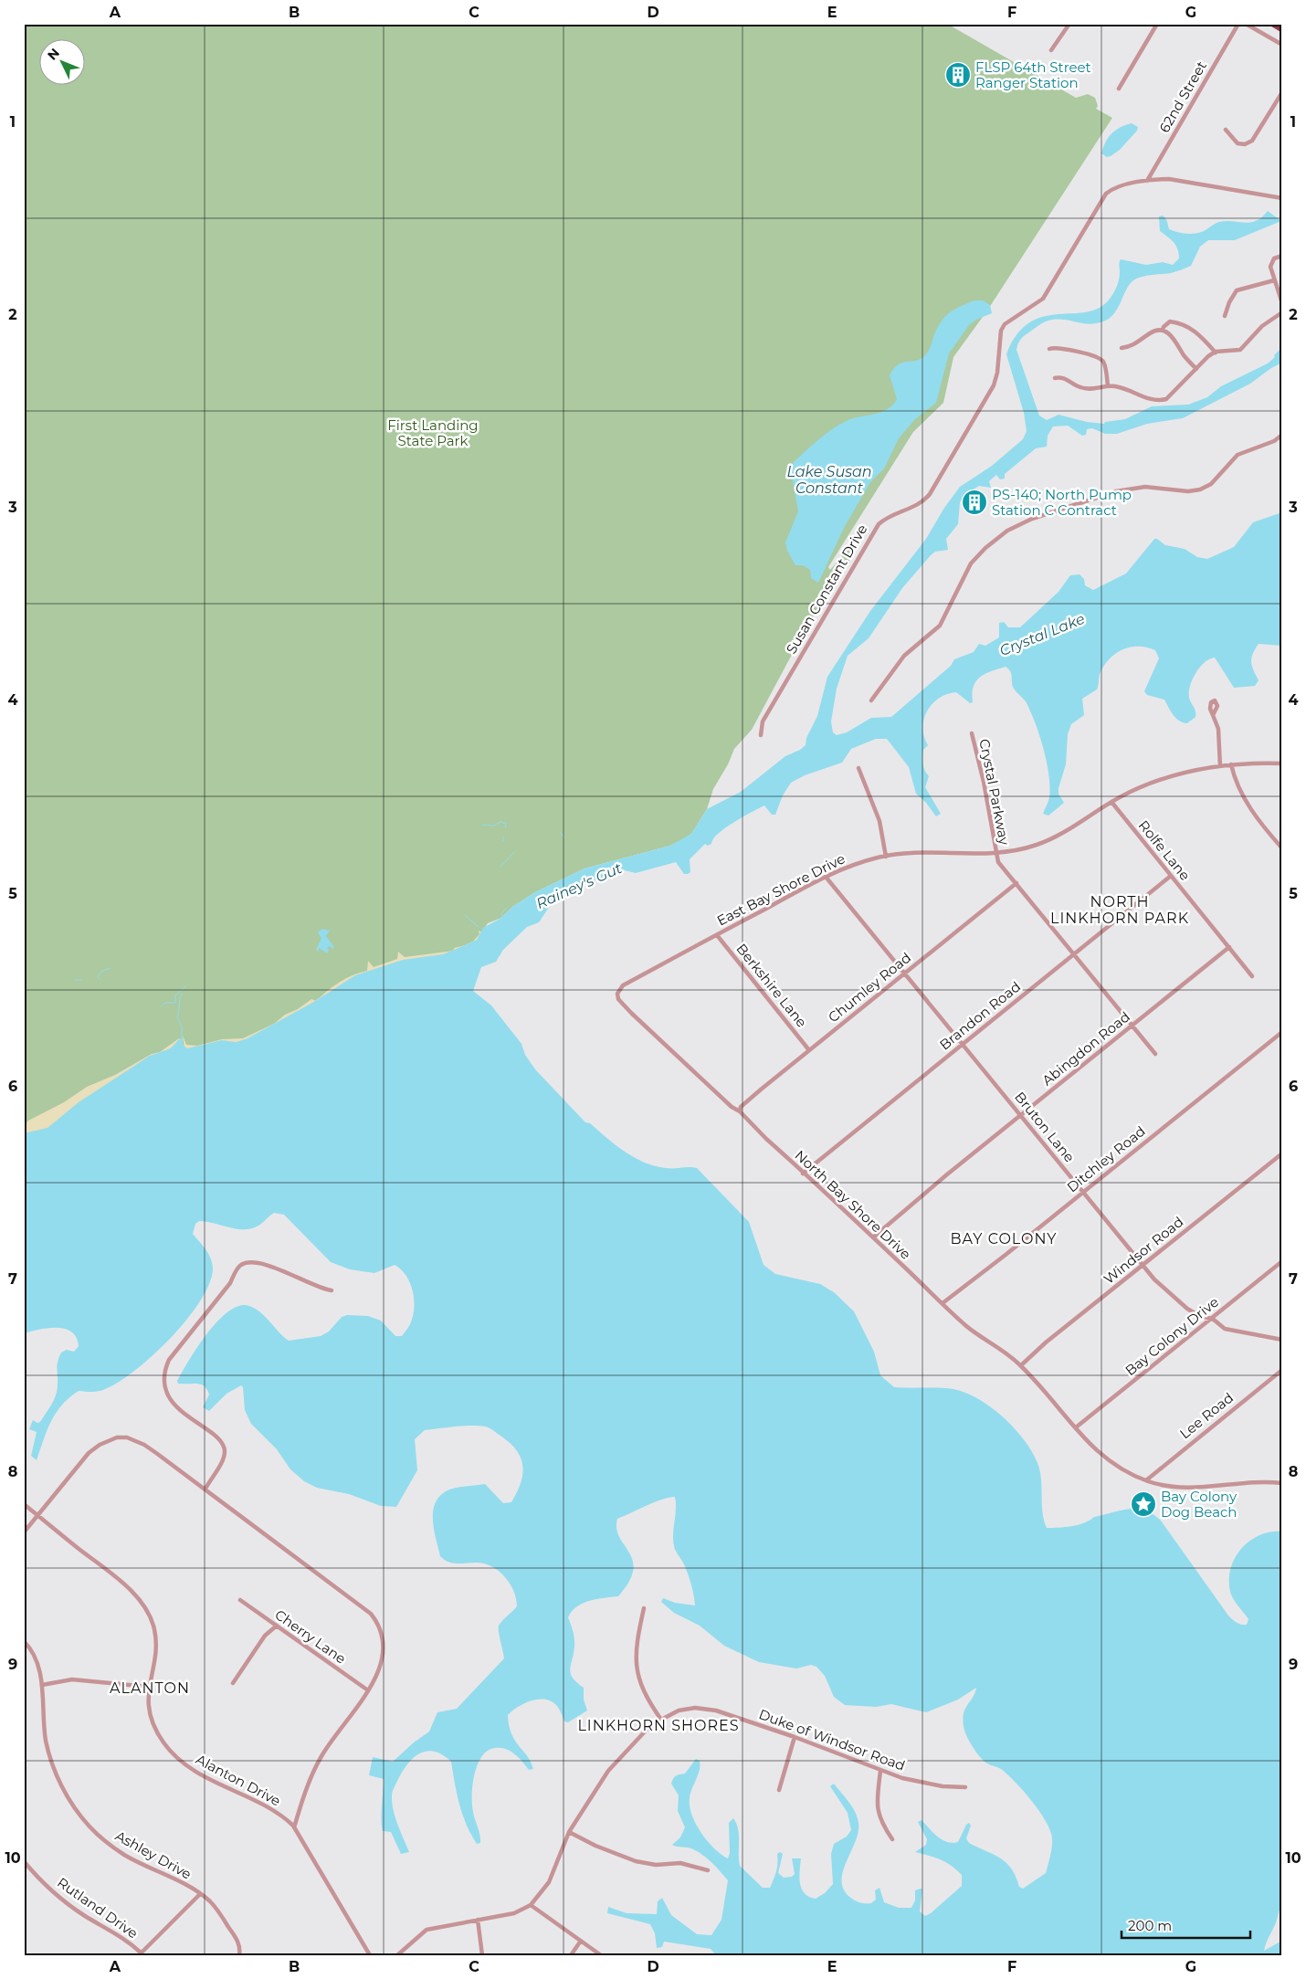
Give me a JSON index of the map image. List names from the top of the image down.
{
  "streets": {
    "street": [
      "62nd Street",
      "Susan Constant Drive",
      "Crystal Parkway",
      "Rolfe Lane",
      "East Bay Shore Drive",
      "Berkshire Lane",
      "Chumley Road",
      "Brandon Road",
      "Abingdon Road",
      "Bruton Lane",
      "Ditchley Road",
      "North Bay Shore Drive",
      "Windsor Road",
      "Bay Colony Drive",
      "Lee Road",
      "Cherry Lane",
      "Duke of Windsor Road",
      "Alanton Drive",
      "Ashley Drive",
      "Rutland Drive"
    ]
  },
  "crossings": [
    ["62nd Street", "Susan Constant Drive"],
    ["Crystal Parkway", "East Bay Shore Drive"],
    ["Rolfe Lane", "East Bay Shore Drive"],
    ["Rolfe Lane", "Brandon Road"],
    ["Rolfe Lane", "Abingdon Road"],
    ["East Bay Shore Drive", "Berkshire Lane"],
    ["East Bay Shore Drive", "Bruton Lane"],
    ["East Bay Shore Drive", "North Bay Shore Drive"],
    ["Berkshire Lane", "Chumley Road"],
    ["Chumley Road", "Bruton Lane"],
    ["Chumley Road", "North Bay Shore Drive"],
    ["Brandon Road", "Bruton Lane"],
    ["Brandon Road", "North Bay Shore Drive"],
    ["Abingdon Road", "Bruton Lane"],
    ["Abingdon Road", "North Bay Shore Drive"],
    ["Bruton Lane", "Ditchley Road"],
    ["Bruton Lane", "Windsor Road"],
    ["Bruton Lane", "Bay Colony Drive"],
    ["Ditchley Road", "North Bay Shore Drive"],
    ["North Bay Shore Drive", "Windsor Road"],
    ["North Bay Shore Drive", "Bay Colony Drive"],
    ["North Bay Shore Drive", "Lee Road"]
  ],
  "districts": [
    "NORTH LINKHORN PARK",
    "BAY COLONY",
    "ALANTON",
    "LINKHORN SHORES"
  ],
  "water": ["Lake Susan Constant", "Crystal Lake", "Rainey's Gut"],
  "parks": ["First Landing State Park"],
  "places": {
    "building": ["FLSP 64th Street Ranger Station", "PS-140; North Pump Station C Contract"],
    "place": ["Bay Colony Dog Beach"]
  },
  "scale_bar": "200 m",
  "north": "top left",
  "grid": {
    "columns": [
      "A",
      "B",
      "C",
      "D",
      "E",
      "F",
      "G"
    ],
    "rows": [
      "1",
      "2",
      "3",
      "4",
      "5",
      "6",
      "7",
      "8",
      "9",
      "10"
    ]
  }
}
